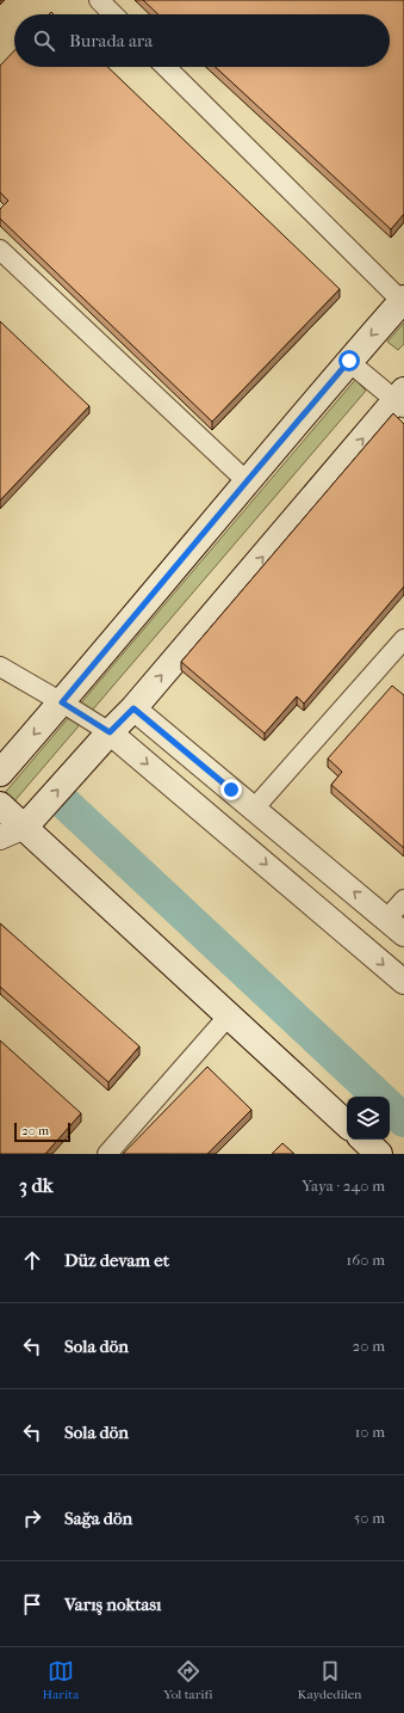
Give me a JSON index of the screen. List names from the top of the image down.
{
  "scale_bar": "20 m",
  "page": {
    "search": "Burada ara",
    "scale": "20 m",
    "heading": ["3 dk", "Yaya · 240 m"],
    "list": [
      ["Düz devam et", "160 m"],
      ["Sola dön", "20 m"],
      ["Sola dön", "10 m"],
      ["Sağa dön", "50 m"],
      "Varış noktası"
    ],
    "nav": ["Harita", "Yol tarifi", "Kaydedilen"]
  }
}
